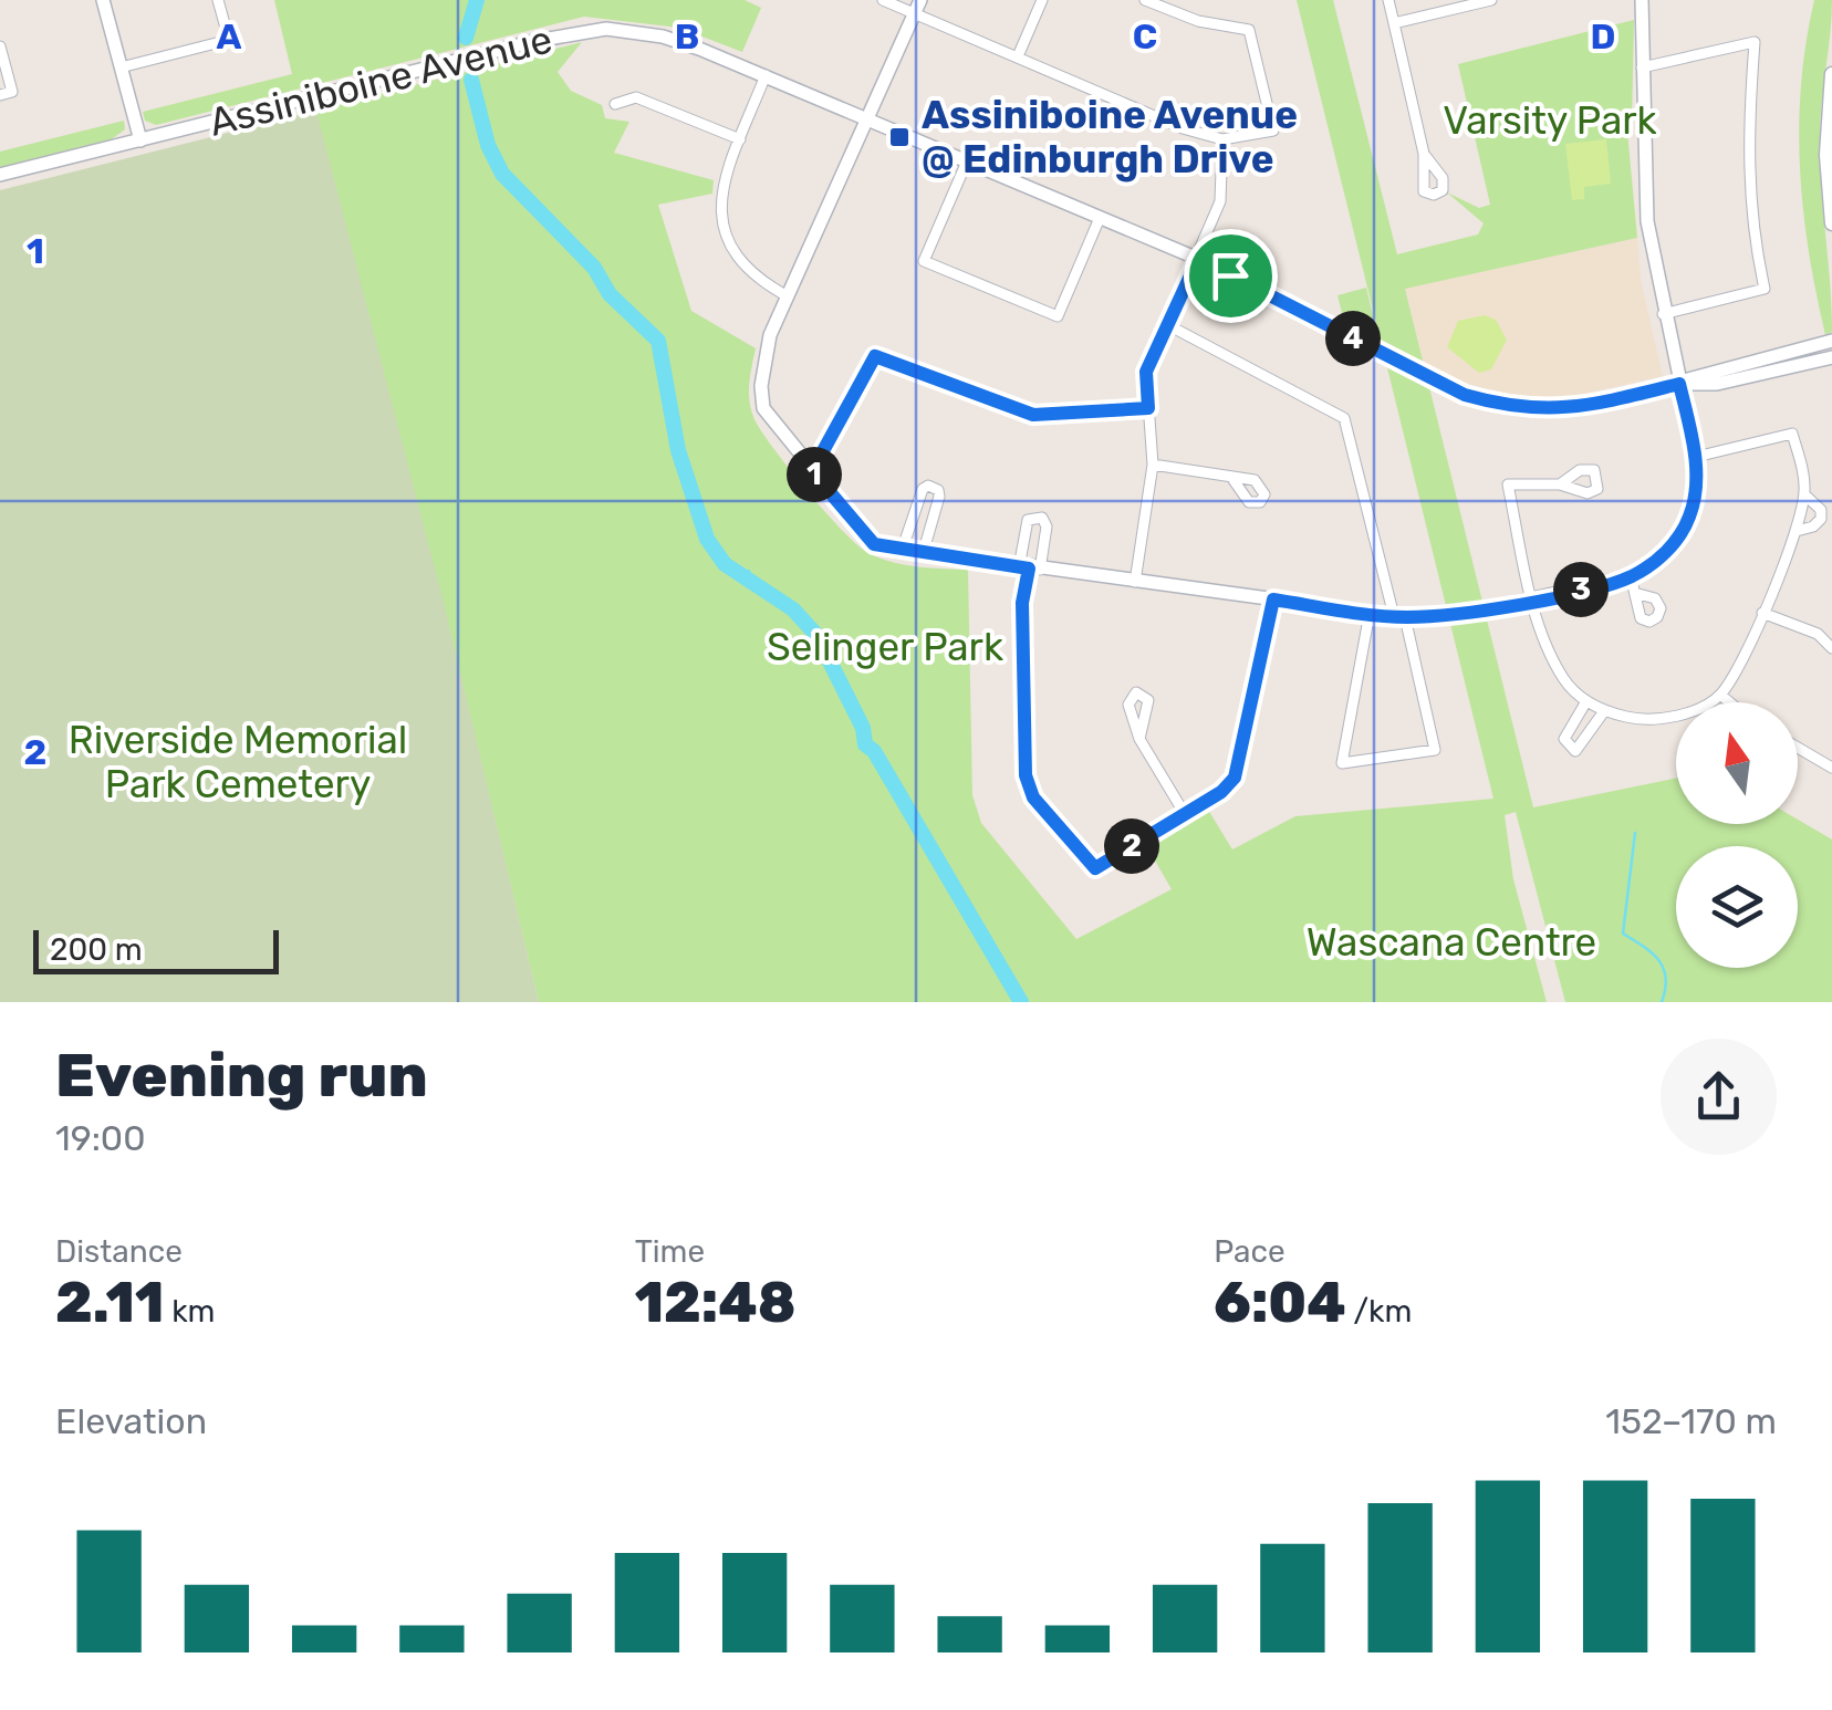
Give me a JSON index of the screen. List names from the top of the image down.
{
  "streets": {
    "street": ["Assiniboine Avenue"]
  },
  "parks": [
    "Varsity Park",
    "Selinger Park",
    "Riverside Memorial Park Cemetery",
    "Wascana Centre"
  ],
  "places": {
    "transit": ["Assiniboine Avenue @ Edinburgh Drive"]
  },
  "scale_bar": "200 m",
  "north": "top",
  "page": {
    "pins": [
      "4",
      "1",
      "3",
      "2"
    ],
    "scale": "200 m",
    "heading": ["Evening run", "19:00"],
    "stats": [
      ["Distance", "2.11 km"],
      ["Time", "12:48"],
      ["Pace", "6:04 /km"]
    ],
    "chart": ["Elevation", "152–170 m"]
  },
  "grid": {
    "columns": [
      "A",
      "B",
      "C",
      "D"
    ],
    "rows": ["1", "2"]
  }
}
